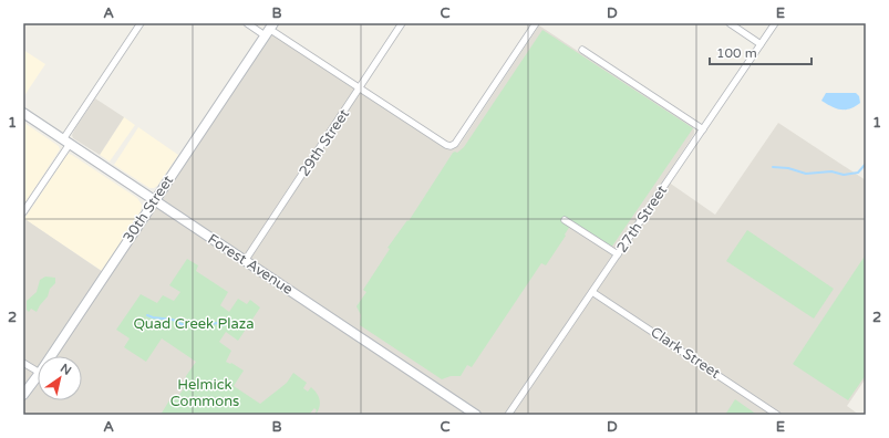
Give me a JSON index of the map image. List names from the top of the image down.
{
  "streets": {
    "main road": ["30th Street", "Forest Avenue"],
    "street": ["29th Street", "27th Street", "Clark Street"]
  },
  "crossings": [
    ["29th Street", "Forest Avenue"],
    ["30th Street", "Forest Avenue"],
    ["27th Street", "Clark Street"]
  ],
  "parks": ["Quad Creek Plaza", "Helmick Commons"],
  "scale_bar": "100 m",
  "north": "top right",
  "grid": {
    "columns": [
      "A",
      "B",
      "C",
      "D",
      "E"
    ],
    "rows": ["1", "2"]
  }
}
